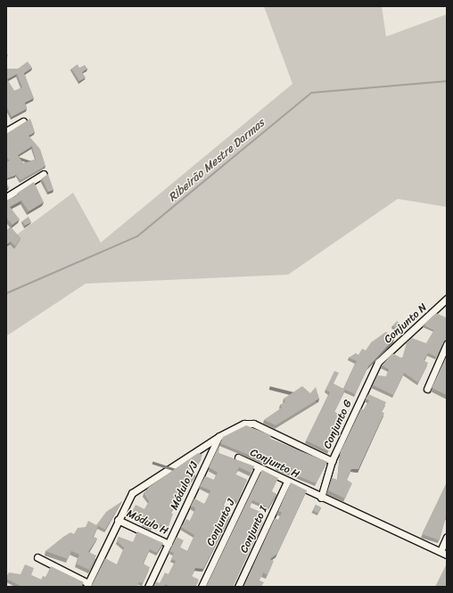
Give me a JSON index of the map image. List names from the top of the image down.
{
  "streets": {
    "street": [
      "Conjunto N",
      "Conjunto G",
      "Conjunto H",
      "Módulo I/J",
      "Módulo H",
      "Conjunto J",
      "Conjunto I"
    ]
  },
  "crossings": [
    ["Conjunto N", "Conjunto G"],
    ["Conjunto G", "Conjunto H"],
    ["Conjunto H", "Conjunto J"],
    ["Conjunto H", "Conjunto I"],
    ["Módulo I/J", "Módulo H"]
  ],
  "water": ["Ribeirão Mestre Darmas"]
}
